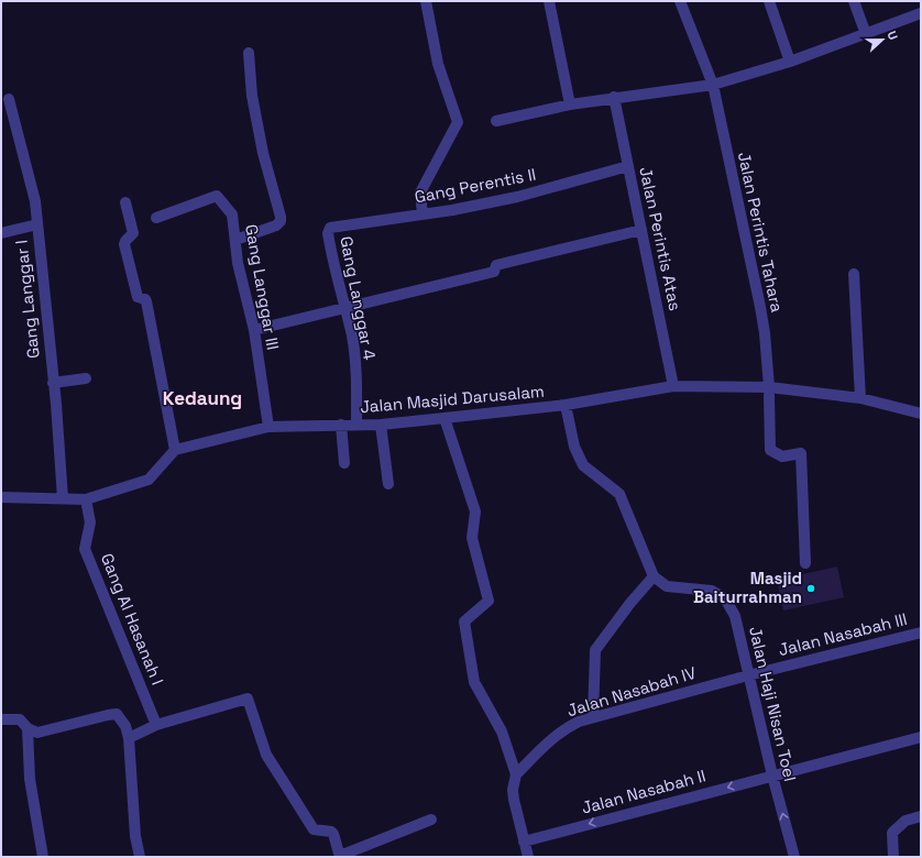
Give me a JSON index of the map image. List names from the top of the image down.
{
  "streets": {
    "street": [
      "Gang Perentis II",
      "Jalan Perintis Tahara",
      "Jalan Perintis Atas",
      "Gang Langgar III",
      "Gang Langgar 4",
      "Gang Langgar I",
      "Jalan Masjid Darusalam",
      "Gang Al Hasanah I",
      "Jalan Nasabah III",
      "Jalan Nasabah IV",
      "Jalan Haji Nisan Toel",
      "Jalan Nasabah II"
    ]
  },
  "crossings": [
    ["Gang Perentis II", "Jalan Perintis Atas"],
    ["Gang Perentis II", "Gang Langgar 4"],
    ["Jalan Perintis Tahara", "Jalan Masjid Darusalam"],
    ["Jalan Perintis Atas", "Jalan Masjid Darusalam"],
    ["Gang Langgar III", "Jalan Masjid Darusalam"],
    ["Gang Langgar 4", "Jalan Masjid Darusalam"],
    ["Jalan Nasabah III", "Jalan Nasabah IV"],
    ["Jalan Nasabah III", "Jalan Haji Nisan Toel"],
    ["Jalan Nasabah IV", "Jalan Haji Nisan Toel"],
    ["Jalan Haji Nisan Toel", "Jalan Nasabah II"]
  ],
  "one_way": ["Jalan Nasabah II"],
  "districts": ["Kedaung"],
  "places": ["Masjid Baiturrahman"],
  "north": "right"
}
